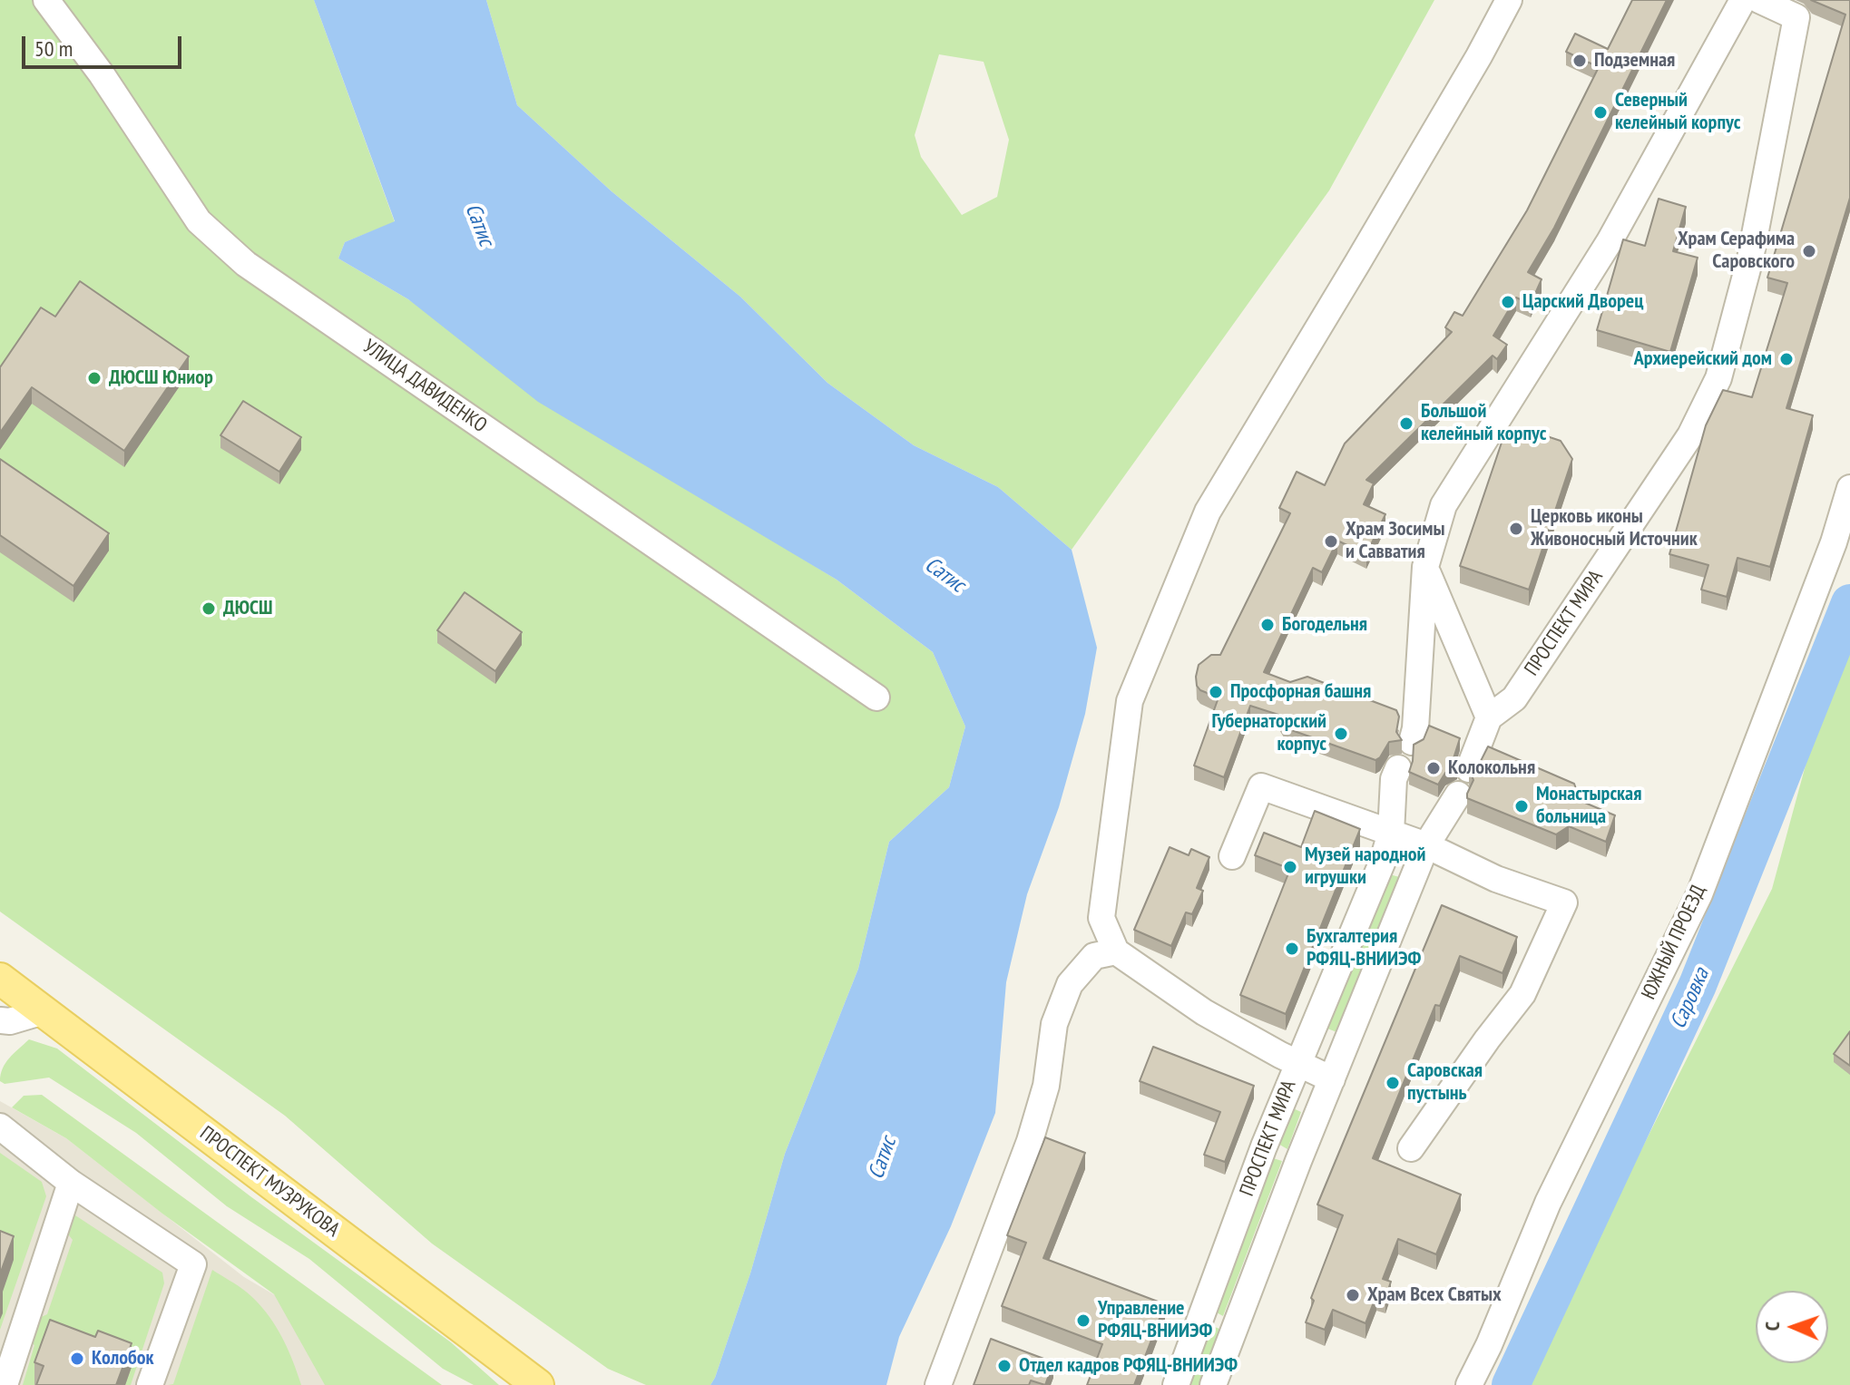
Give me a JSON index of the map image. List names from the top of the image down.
{
  "streets": {
    "main road": ["ПРОСПЕКТ МУЗРУКОВА"],
    "street": ["УЛИЦА ДАВИДЕНКО", "ПРОСПЕКТ МИРА", "ЮЖНЫЙ ПРОЕЗД"]
  },
  "water": ["Сатис", "Саровка"],
  "places": [
    "Подземная",
    "Северный келейный корпус",
    "Храм Серафима Саровского",
    "Царский Дворец",
    "Архиерейский дом",
    "ДЮСШ Юниор",
    "Большой келейный корпус",
    "Церковь иконы Живоносный Источник",
    "Храм Зосимы и Савватия",
    "ДЮСШ",
    "Богодельня",
    "Просфорная башня",
    "Губернаторский корпус",
    "Колокольня",
    "Монастырская больница",
    "Музей народной игрушки",
    "Бухгалтерия РФЯЦ-ВНИИЭФ",
    "Саровская пустынь",
    "Храм Всех Святых",
    "Управление РФЯЦ-ВНИИЭФ",
    "Колобок",
    "Отдел кадров РФЯЦ-ВНИИЭФ"
  ],
  "scale_bar": "50 m",
  "north": "left"
}
